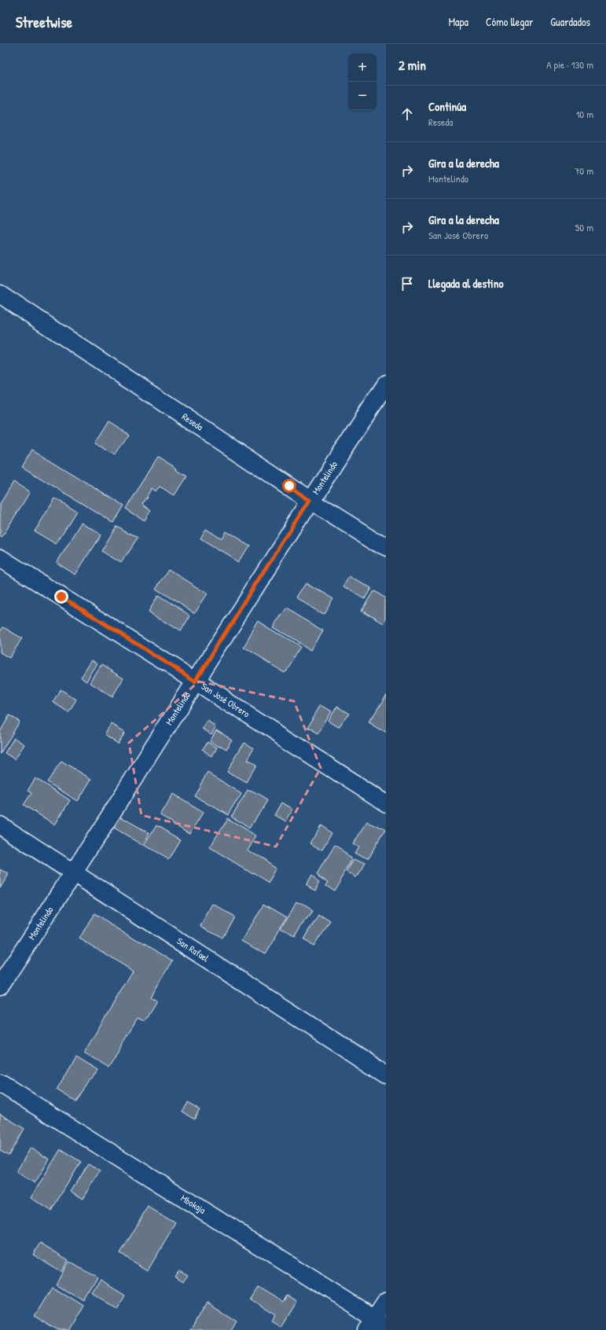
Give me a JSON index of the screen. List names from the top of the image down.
{
  "streets": {
    "street": [
      "Reseda",
      "Montelindo",
      "San José Obrero",
      "San Rafael",
      "Mbokaja"
    ]
  },
  "crossings": [
    ["Reseda", "Montelindo"],
    ["Montelindo", "San José Obrero"],
    ["Montelindo", "San Rafael"]
  ],
  "page": {
    "header": "Streetwise",
    "nav": ["Mapa", "Cómo llegar", "Guardados"],
    "heading": ["2 min", "A pie · 130 m"],
    "map_buttons": ["+", "−"],
    "list": [
      ["Continúa", "Reseda", "10 m"],
      ["Gira a la derecha", "Montelindo", "70 m"],
      ["Gira a la derecha", "San José Obrero", "50 m"],
      "Llegada al destino"
    ]
  }
}
